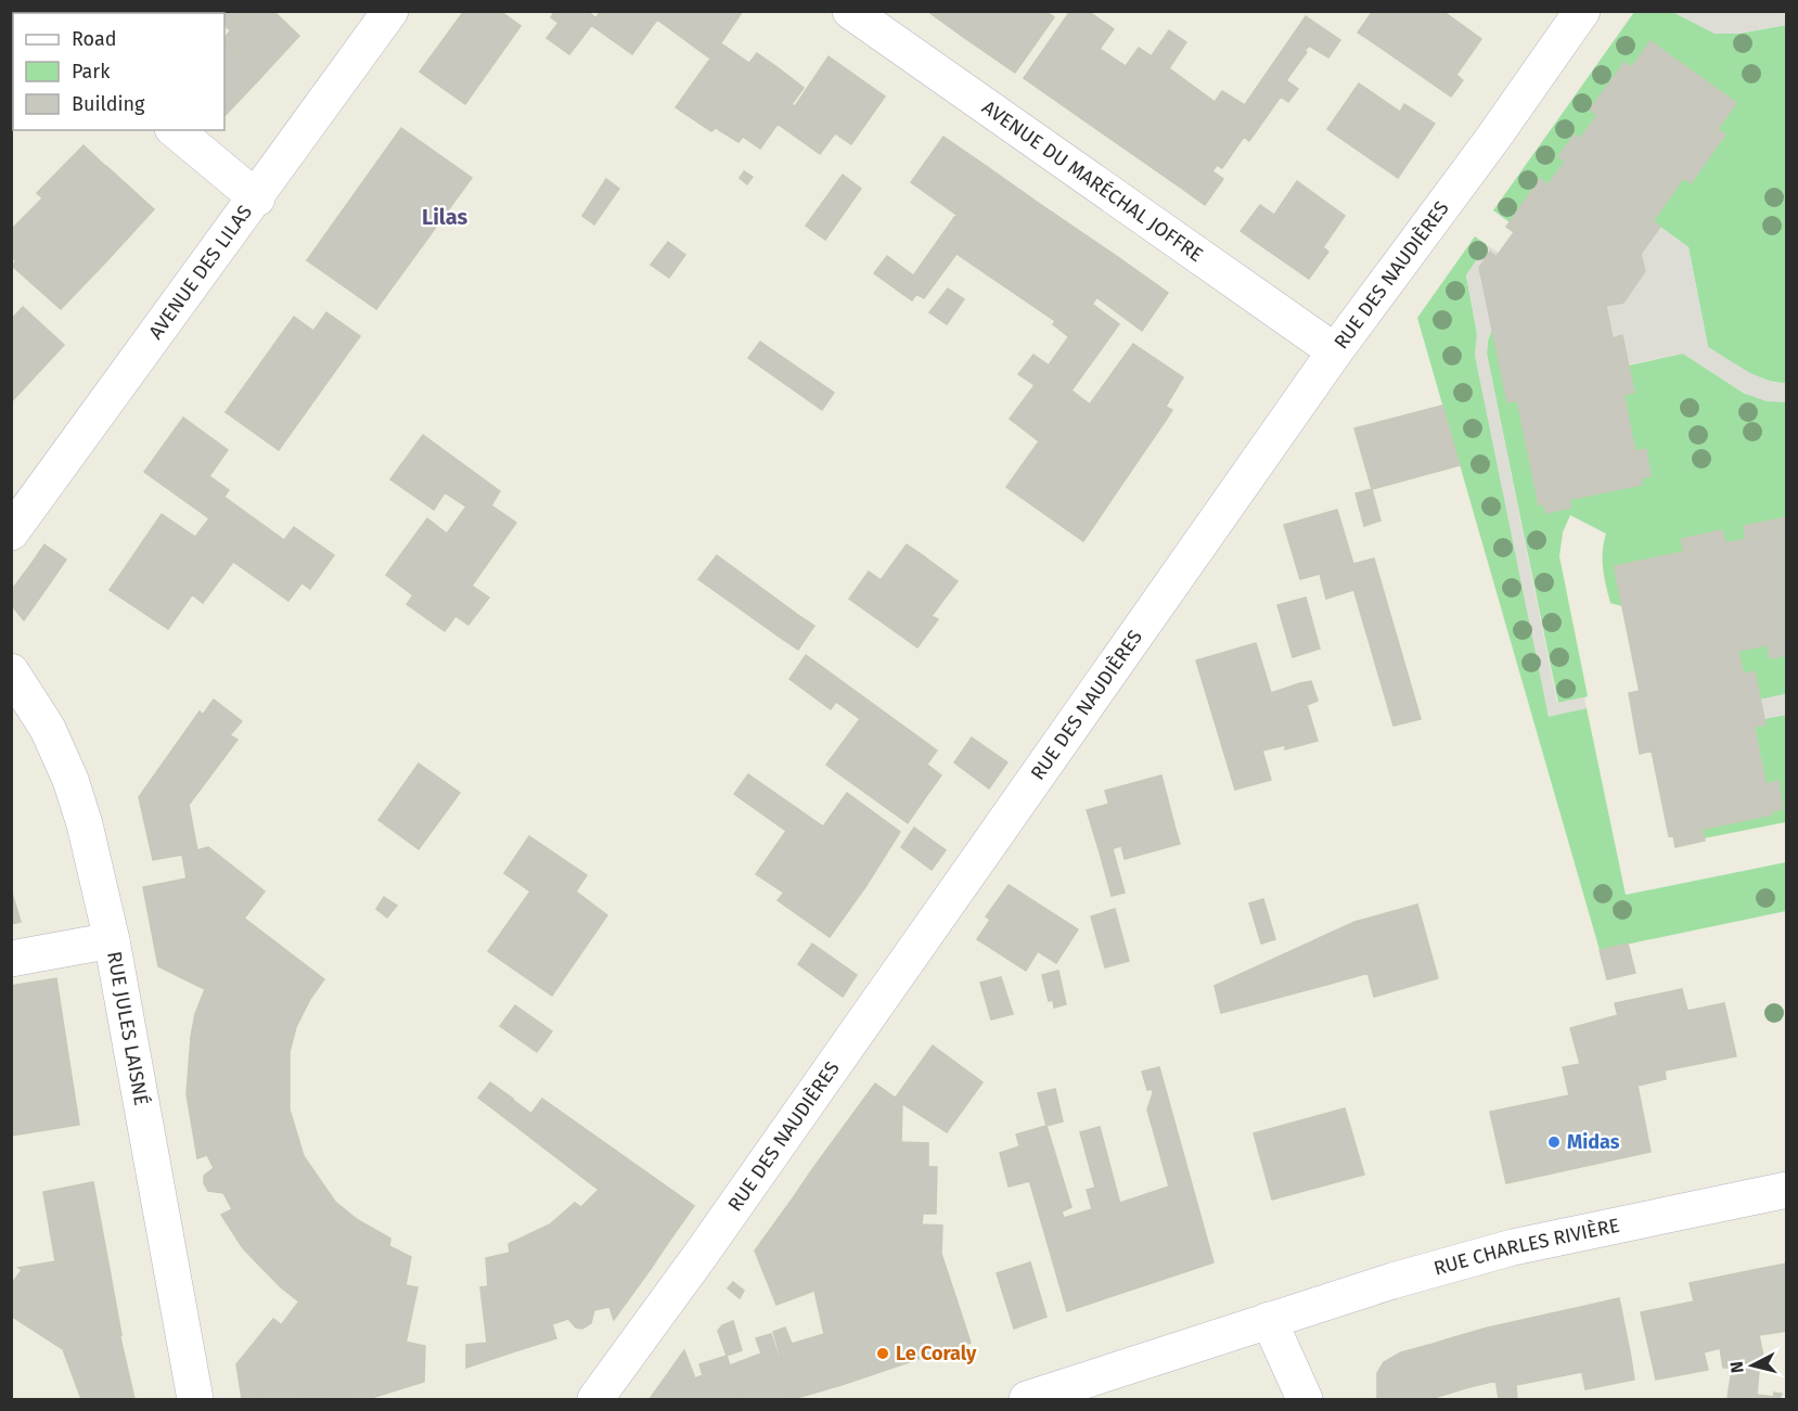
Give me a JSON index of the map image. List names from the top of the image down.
{
  "streets": {
    "street": [
      "AVENUE DU MARÉCHAL JOFFRE",
      "AVENUE DES LILAS",
      "RUE DES NAUDIÈRES",
      "RUE JULES LAISNÉ",
      "RUE CHARLES RIVIÈRE"
    ]
  },
  "crossings": [
    ["AVENUE DU MARÉCHAL JOFFRE", "RUE DES NAUDIÈRES"]
  ],
  "districts": ["Lilas"],
  "places": ["Midas", "Le Coraly"],
  "legend": ["Road", "Park", "Building"],
  "north": "left"
}
